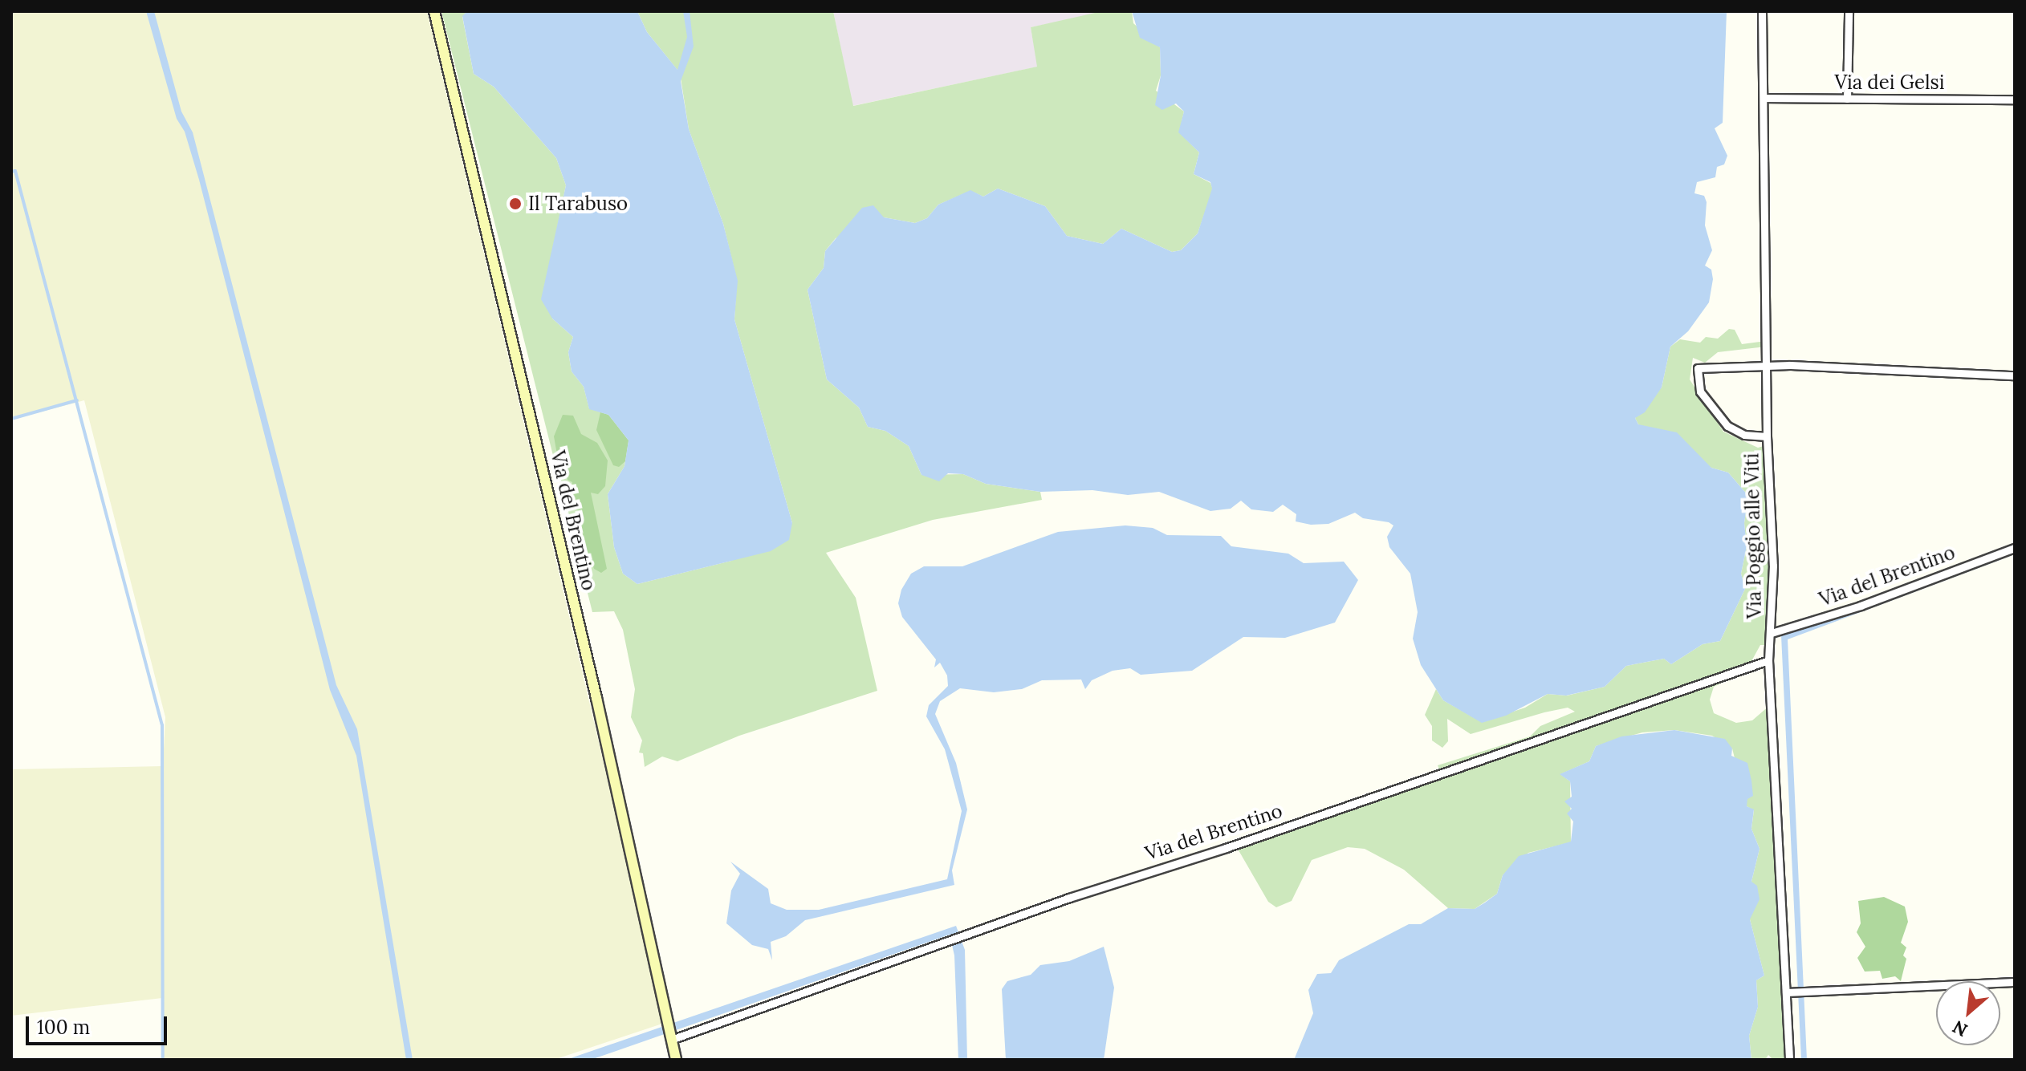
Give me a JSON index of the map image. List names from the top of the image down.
{
  "streets": {
    "street": ["Via dei Gelsi", "Via del Brentino", "Via Poggio alle Viti"]
  },
  "crossings": [
    ["Via dei Gelsi", "Via Poggio alle Viti"],
    ["Via del Brentino", "Via Poggio alle Viti"]
  ],
  "places": ["Il Tarabuso"],
  "scale_bar": "100 m",
  "north": "bottom left"
}
